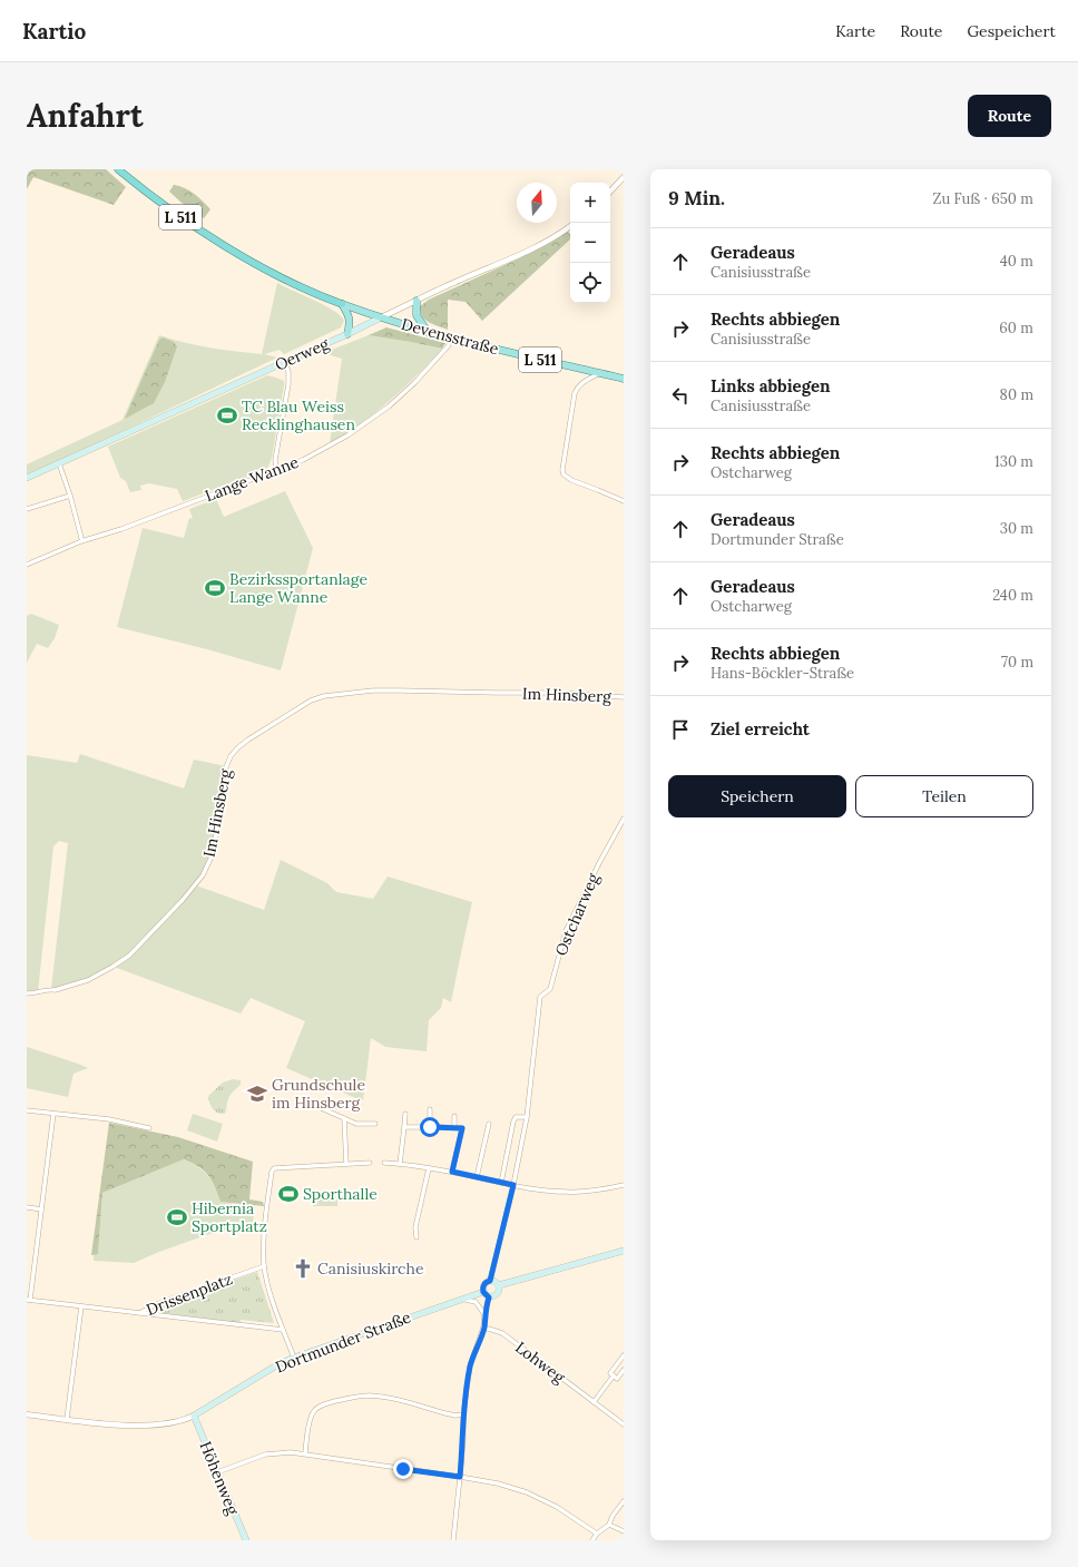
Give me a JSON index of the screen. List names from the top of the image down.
{
  "streets": {
    "highway": ["L 511"],
    "main road": [
      "Devensstraße",
      "Oerweg",
      "Dortmunder Straße",
      "Höhenweg"
    ],
    "street": [
      "Lange Wanne",
      "Im Hinsberg",
      "Ostcharweg",
      "Drissenplatz",
      "Lohweg"
    ]
  },
  "crossings": [
    ["L 511", "Devensstraße"],
    ["L 511", "Oerweg"],
    ["Devensstraße", "Oerweg"],
    ["Ostcharweg", "Dortmunder Straße"],
    ["Dortmunder Straße", "Höhenweg"]
  ],
  "places": {
    "sports": [
      "TC Blau Weiss Recklinghausen",
      "Bezirkssportanlage Lange Wanne",
      "Sporthalle",
      "Hibernia Sportplatz"
    ],
    "school or university": ["Grundschule im Hinsberg"],
    "church": ["Canisiuskirche"]
  },
  "north": "top",
  "page": {
    "header": "Kartio",
    "nav": ["Karte", "Route", "Gespeichert"],
    "buttons": [
      "Route",
      ["Speichern", "Teilen"]
    ],
    "title": "Anfahrt",
    "heading": ["9 Min.", "Zu Fuß · 650 m"],
    "map_buttons": ["+", "−"],
    "list": [
      ["Geradeaus", "Canisiusstraße", "40 m"],
      ["Rechts abbiegen", "Canisiusstraße", "60 m"],
      ["Links abbiegen", "Canisiusstraße", "80 m"],
      ["Rechts abbiegen", "Ostcharweg", "130 m"],
      ["Geradeaus", "Dortmunder Straße", "30 m"],
      ["Geradeaus", "Ostcharweg", "240 m"],
      ["Rechts abbiegen", "Hans-Böckler-Straße", "70 m"],
      "Ziel erreicht"
    ]
  }
}
